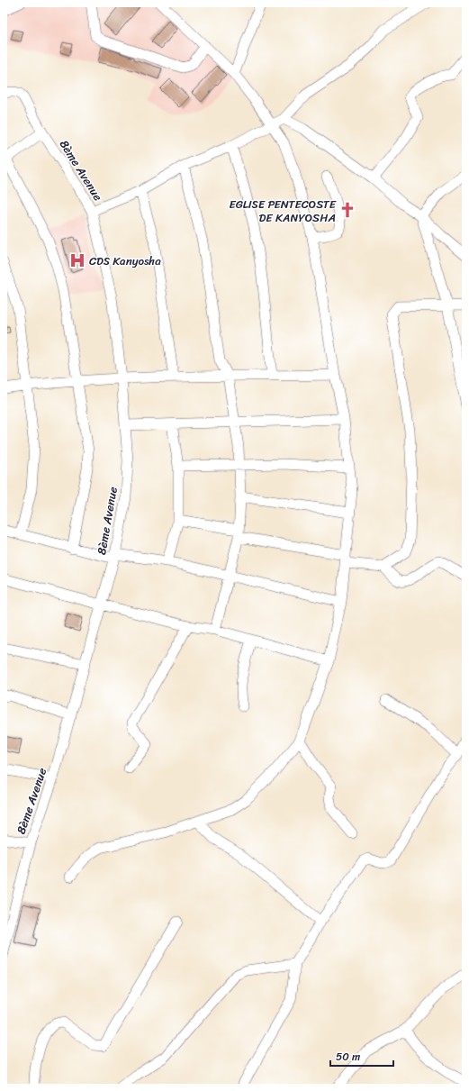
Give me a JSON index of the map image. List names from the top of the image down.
{
  "streets": {
    "street": ["8ème Avenue"]
  },
  "places": {
    "church": ["EGLISE PENTECOSTE DE KANYOSHA"],
    "hospital": ["CDS Kanyosha"]
  },
  "scale_bar": "50 m"
}
